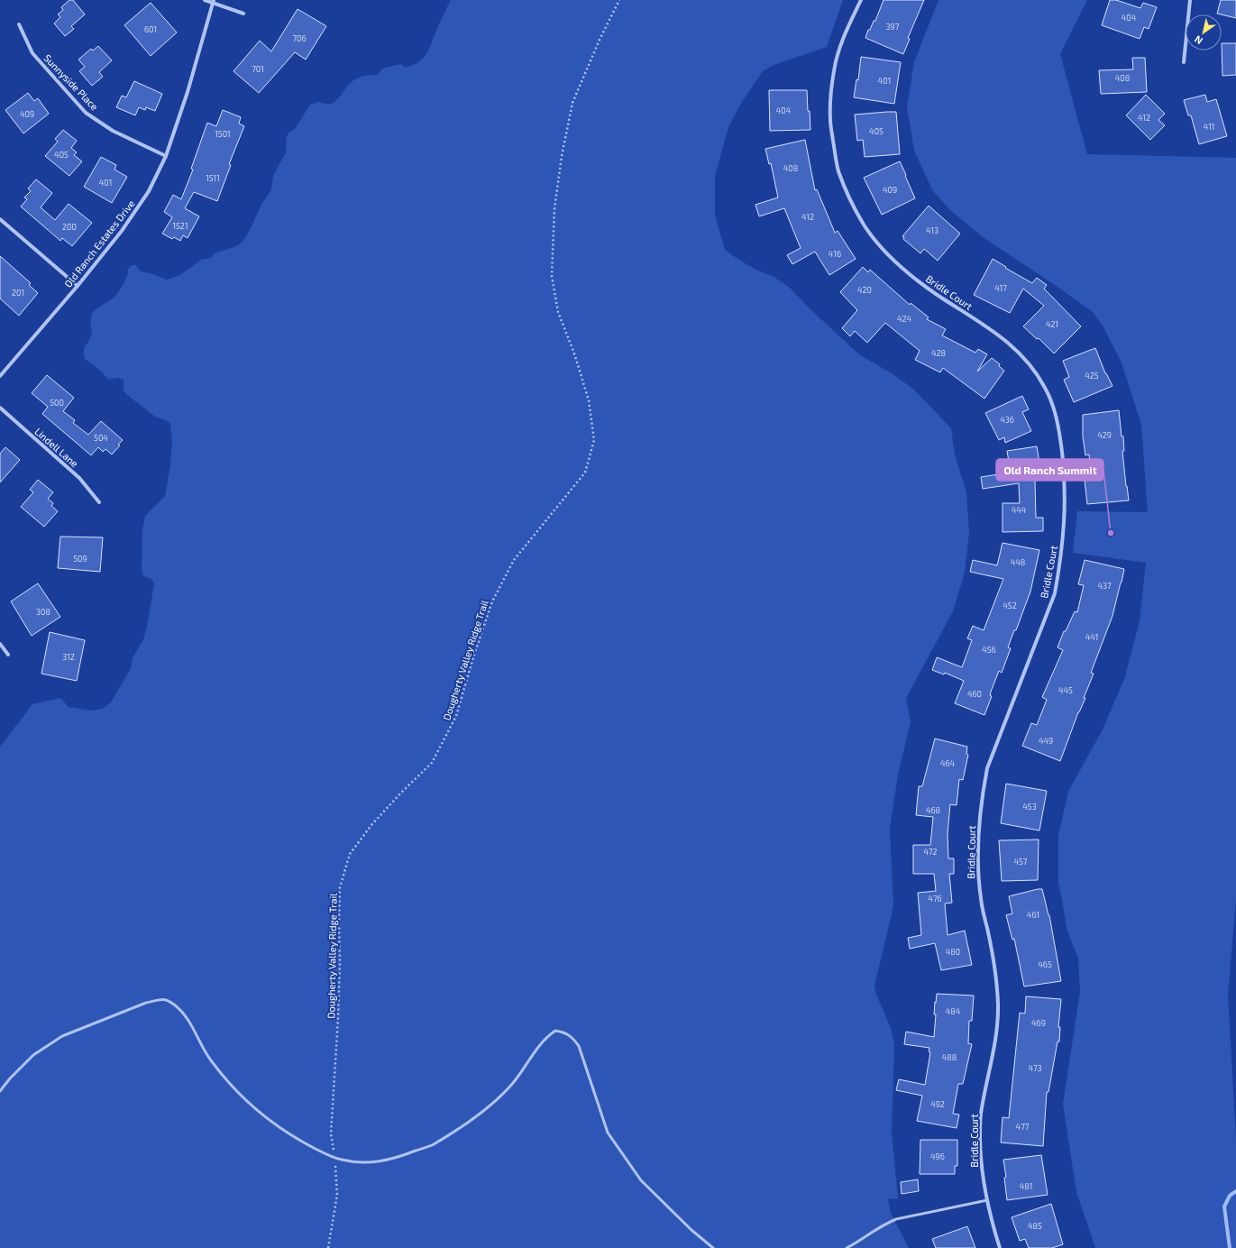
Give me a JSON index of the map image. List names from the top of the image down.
{
  "streets": {
    "street": [
      "Sunnyside Place",
      "Old Ranch Estates Drive",
      "Bridle Court",
      "Lindell Lane"
    ],
    "path": ["Dougherty Valley Ridge Trail"]
  },
  "crossings": [
    ["Sunnyside Place", "Old Ranch Estates Drive"]
  ],
  "places": ["Old Ranch Summit"],
  "house_numbers": [
    "404",
    "397",
    "601",
    "706",
    "701",
    "408",
    "401",
    "404",
    "409",
    "412",
    "411",
    "405",
    "1501",
    "405",
    "408",
    "1511",
    "401",
    "409",
    "412",
    "1521",
    "200",
    "413",
    "416",
    "417",
    "420",
    "201",
    "424",
    "421",
    "428",
    "425",
    "500",
    "436",
    "429",
    "504",
    "444",
    "509",
    "448",
    "437",
    "452",
    "308",
    "441",
    "456",
    "312",
    "445",
    "460",
    "449",
    "464",
    "453",
    "468",
    "472",
    "457",
    "476",
    "461",
    "480",
    "465",
    "484",
    "469",
    "488",
    "473",
    "492",
    "477",
    "496",
    "481",
    "485"
  ],
  "north": "bottom left"
}
